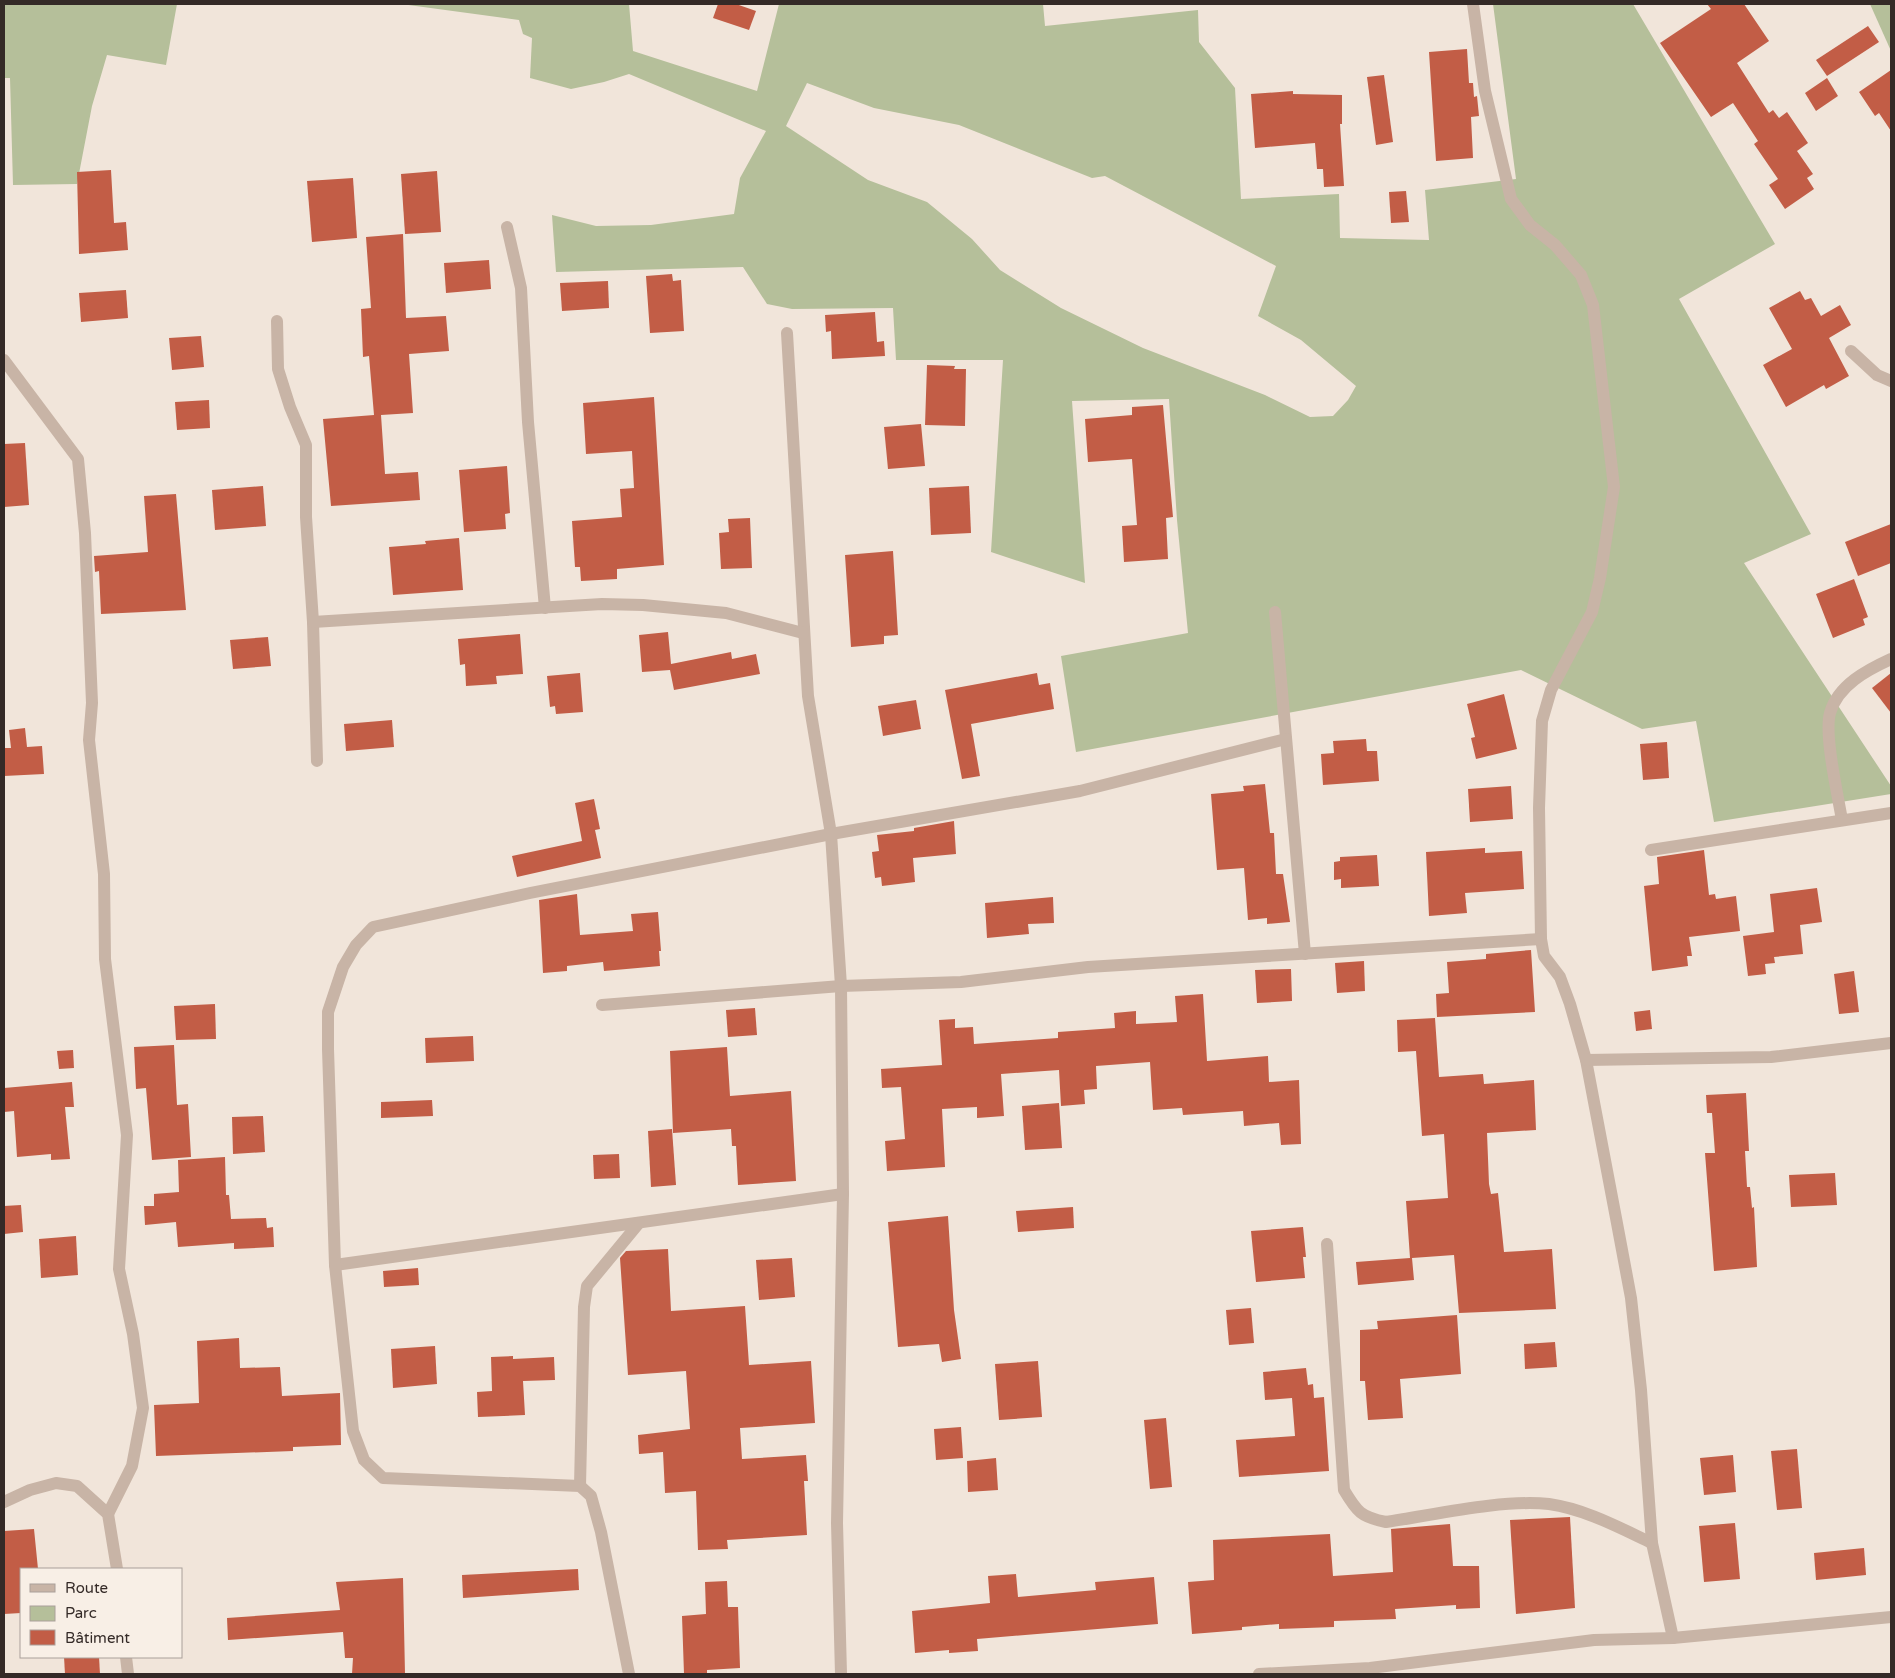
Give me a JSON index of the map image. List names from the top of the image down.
{
  "legend": ["Route", "Parc", "Bâtiment"]
}
